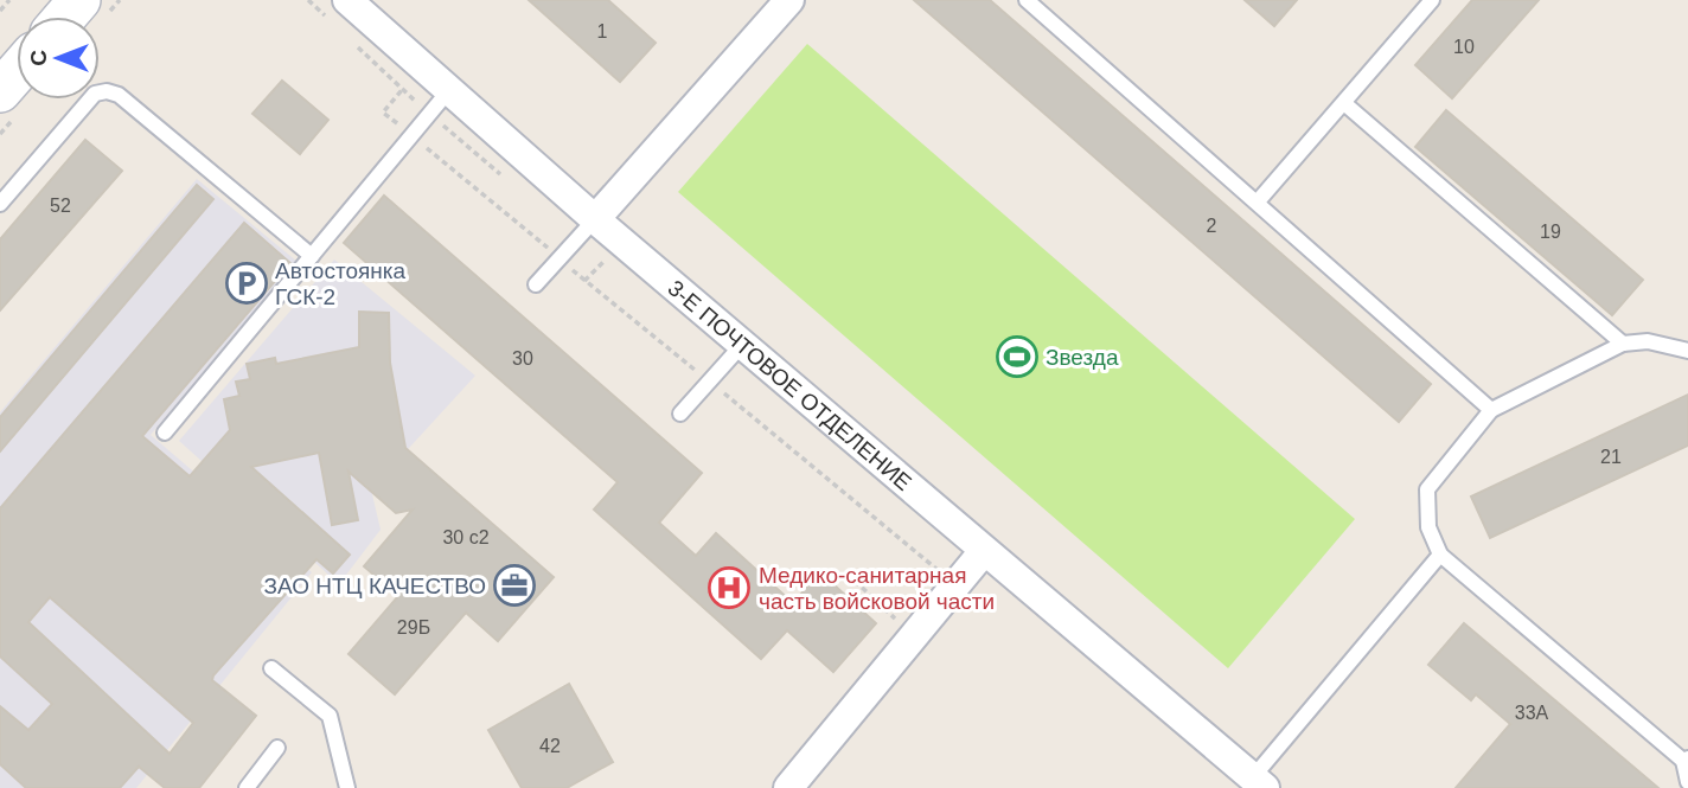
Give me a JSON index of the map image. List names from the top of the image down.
{
  "streets": {
    "street": ["3-Е ПОЧТОВОЕ ОТДЕЛЕНИЕ"]
  },
  "places": {
    "parking": ["Автостоянка ГСК-2"],
    "sports": ["Звезда"],
    "office": ["ЗАО НТЦ КАЧЕСТВО"],
    "hospital": ["Медико-санитарная часть войсковой части"]
  },
  "house_numbers": [
    "1",
    "10",
    "52",
    "2",
    "19",
    "30",
    "21",
    "30 с2",
    "29Б",
    "33А",
    "42"
  ],
  "north": "left"
}
